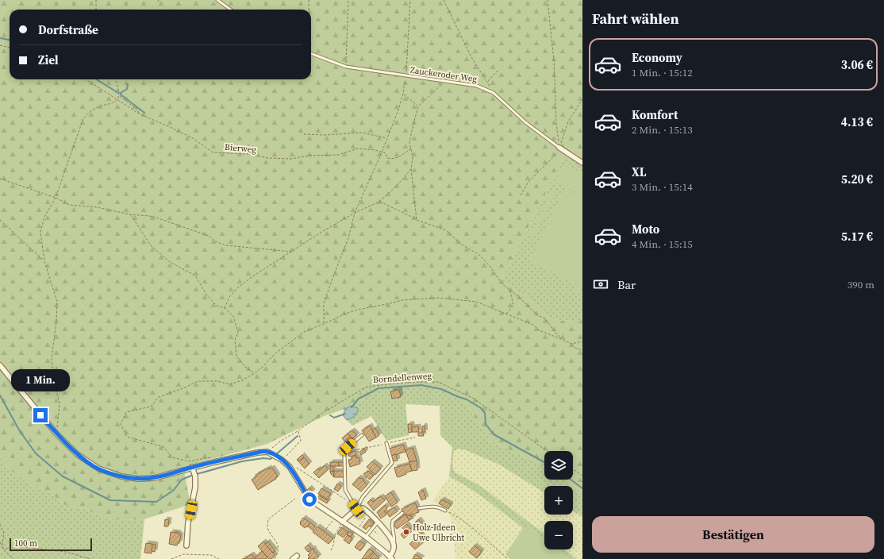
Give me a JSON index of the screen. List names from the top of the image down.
{
  "streets": {
    "lane": ["Zauckeroder Weg"],
    "path": ["Bierweg", "Borndellenweg"]
  },
  "places": ["Holz-Ideen Uwe Ulbricht"],
  "scale_bar": "100 m",
  "page": {
    "heading": "Fahrt wählen",
    "banner": ["Dorfstraße", "Ziel"],
    "list": [
      {
        "name": "Economy",
        "note": "1 Min. · 15:12",
        "value": "3.06 €"
      },
      {
        "name": "Komfort",
        "note": "2 Min. · 15:13",
        "value": "4.13 €"
      },
      {
        "name": "XL",
        "note": "3 Min. · 15:14",
        "value": "5.20 €"
      },
      {
        "name": "Moto",
        "note": "4 Min. · 15:15",
        "value": "5.17 €"
      }
    ],
    "pay": ["Bar", "390 m"],
    "bubble": "1 Min.",
    "map_buttons": ["+", "−"],
    "buttons": "Bestätigen",
    "scale": "100 m"
  }
}
